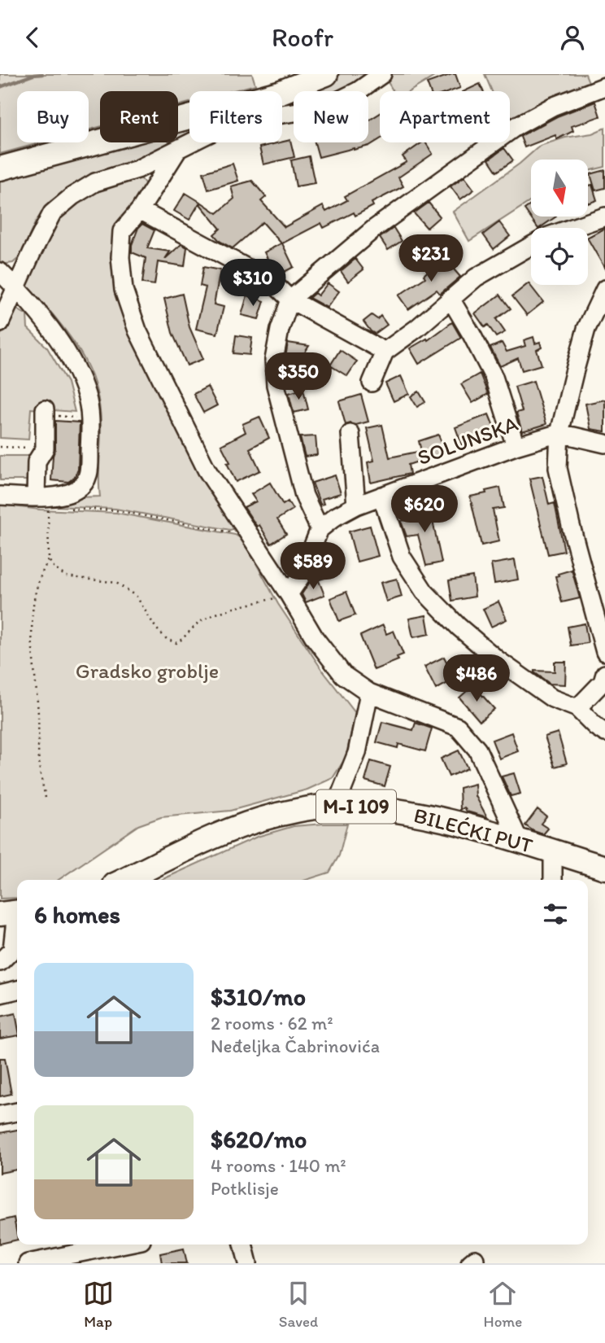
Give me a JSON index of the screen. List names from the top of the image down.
{
  "streets": {
    "main road": ["M-I 109", "BILEĆKI PUT"],
    "street": ["SOLUNSKA"]
  },
  "parks": ["Gradsko groblje"],
  "north": "bottom",
  "page": {
    "header": "Roofr",
    "chip": [
      "Buy",
      "Rent",
      "Filters",
      "New",
      "Apartment"
    ],
    "price": [
      "$231",
      "$310",
      "$350",
      "$620",
      "$589",
      "$486"
    ],
    "heading": "6 homes",
    "list": [
      {
        "name": "$310/mo",
        "note": "2 rooms · 62 m² · Neđeljka Čabrinovića"
      },
      {
        "name": "$620/mo",
        "note": "4 rooms · 140 m² · Potklisje"
      }
    ],
    "tabs": ["Map", "Saved", "Home"]
  }
}
